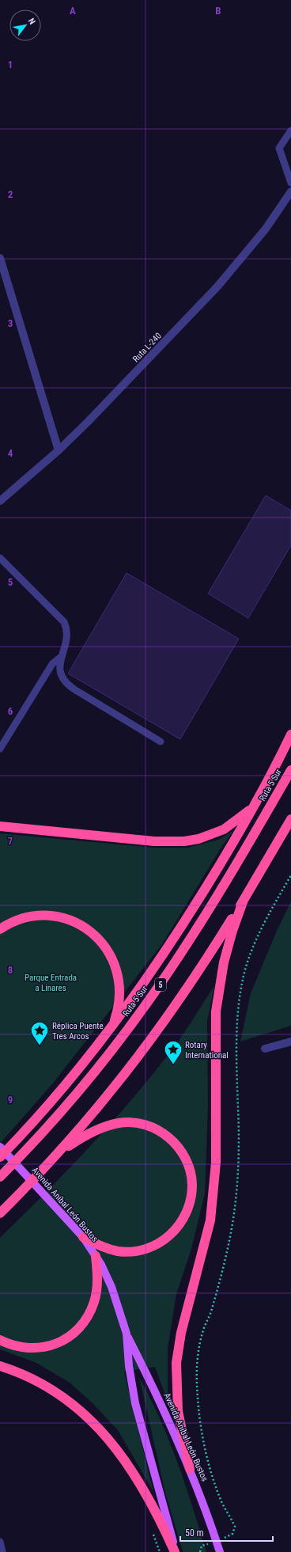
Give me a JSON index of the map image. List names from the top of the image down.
{
  "streets": {
    "highway": ["Ruta 5 Sur", "5"],
    "main road": ["Avenida Aníbal León Bustos"],
    "street": ["Ruta L-240"]
  },
  "parks": ["Parque Entrada a Linares"],
  "places": {
    "place": ["Réplica Puente Tres Arcos", "Rotary International"]
  },
  "scale_bar": "50 m",
  "north": "top right",
  "grid": {
    "columns": ["A", "B"],
    "rows": [
      "1",
      "2",
      "3",
      "4",
      "5",
      "6",
      "7",
      "8",
      "9"
    ]
  }
}
